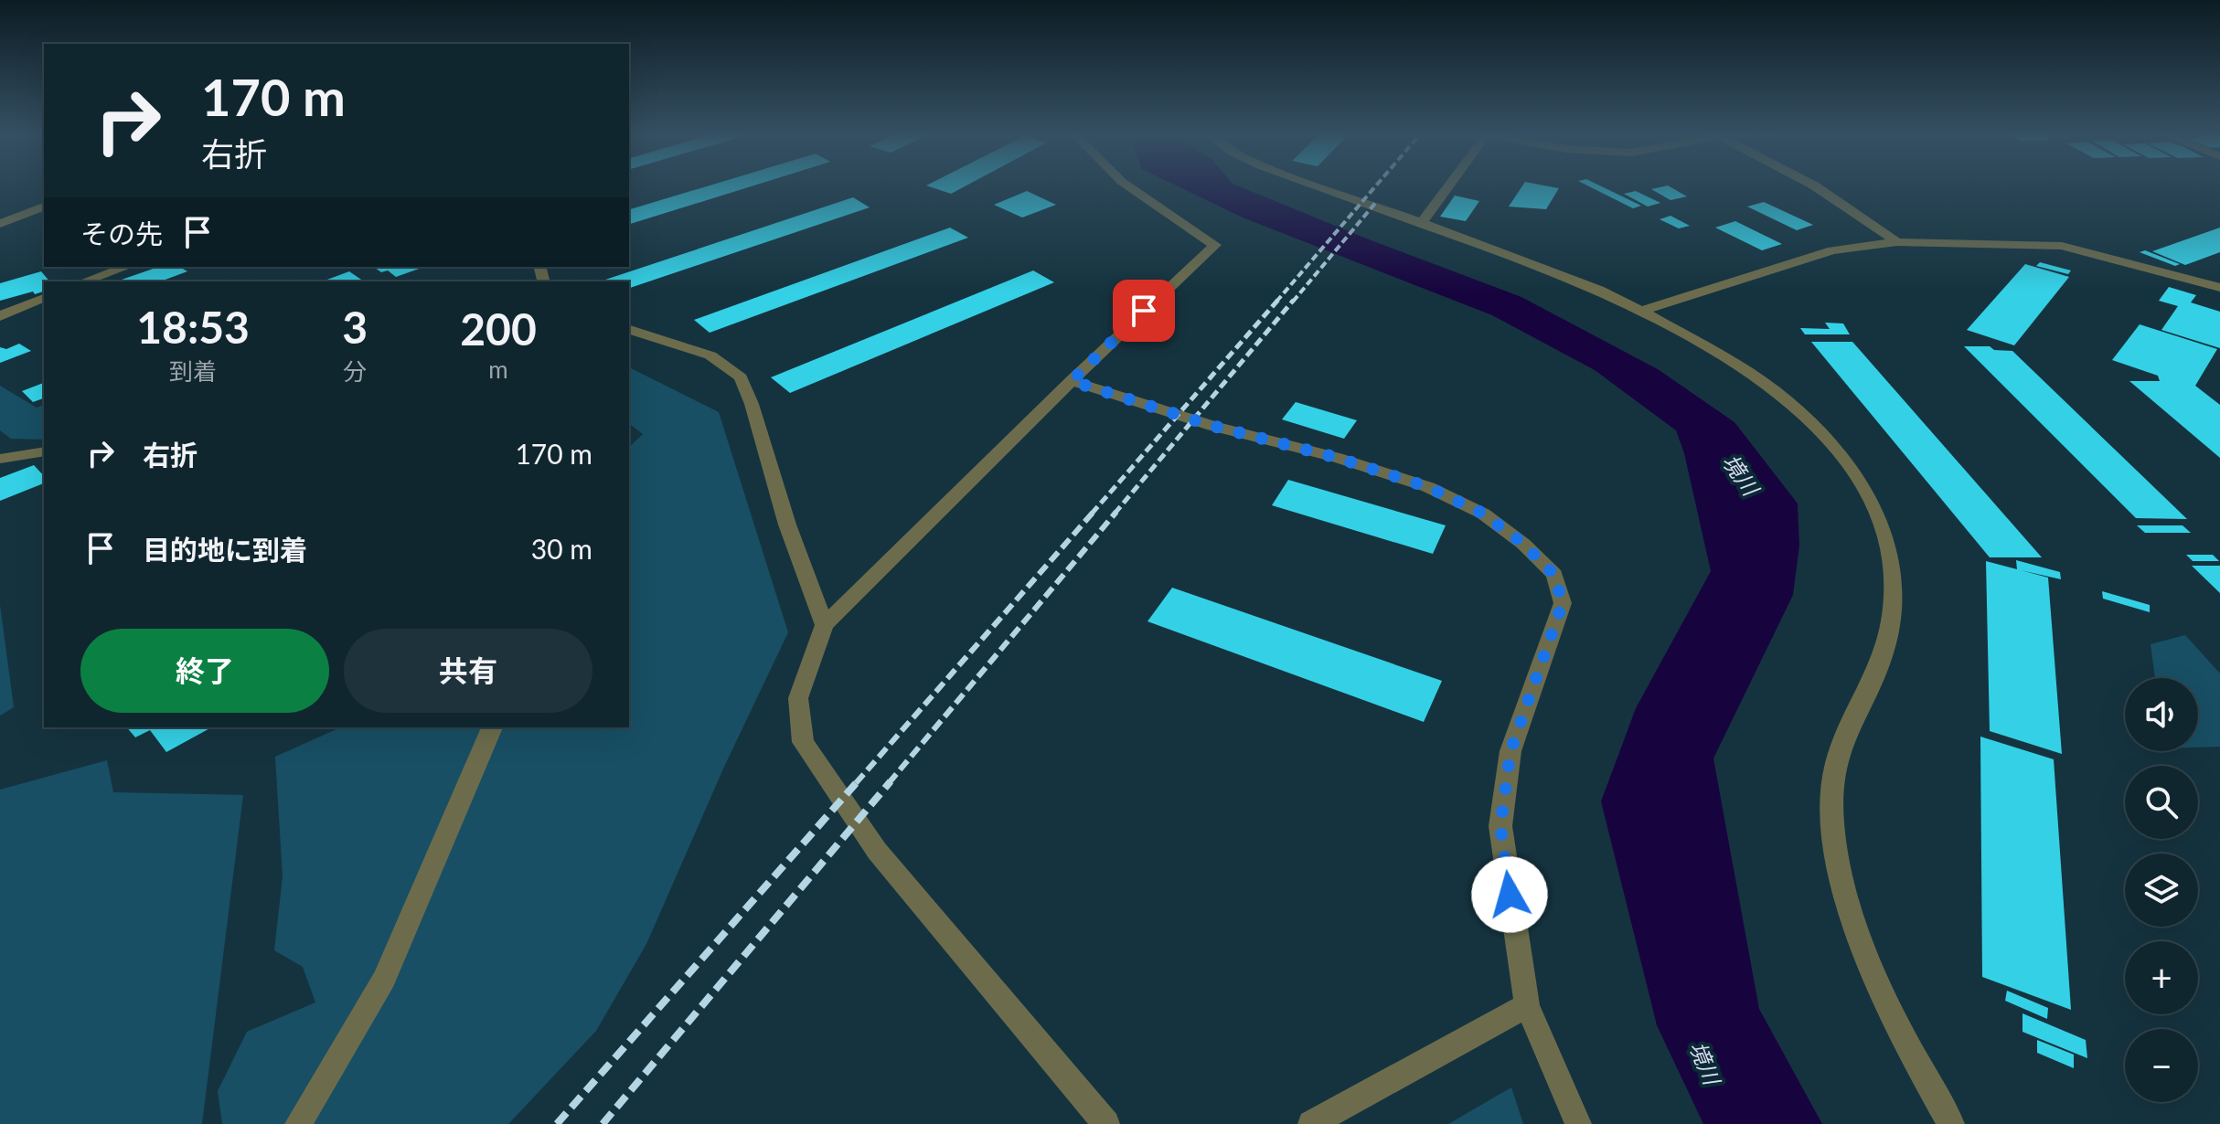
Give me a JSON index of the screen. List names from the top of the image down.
{
  "water": ["境川"],
  "page": {
    "turn": ["170 m", "右折"],
    "then": "その先",
    "eta": [
      "18:53",
      "到着",
      "3",
      "分",
      "200",
      "m"
    ],
    "list": [
      {
        "name": "右折",
        "value": "170 m"
      },
      {
        "name": "目的地に到着",
        "value": "30 m"
      }
    ],
    "buttons": ["終了", "共有"],
    "map_buttons": ["+", "−"]
  }
}
